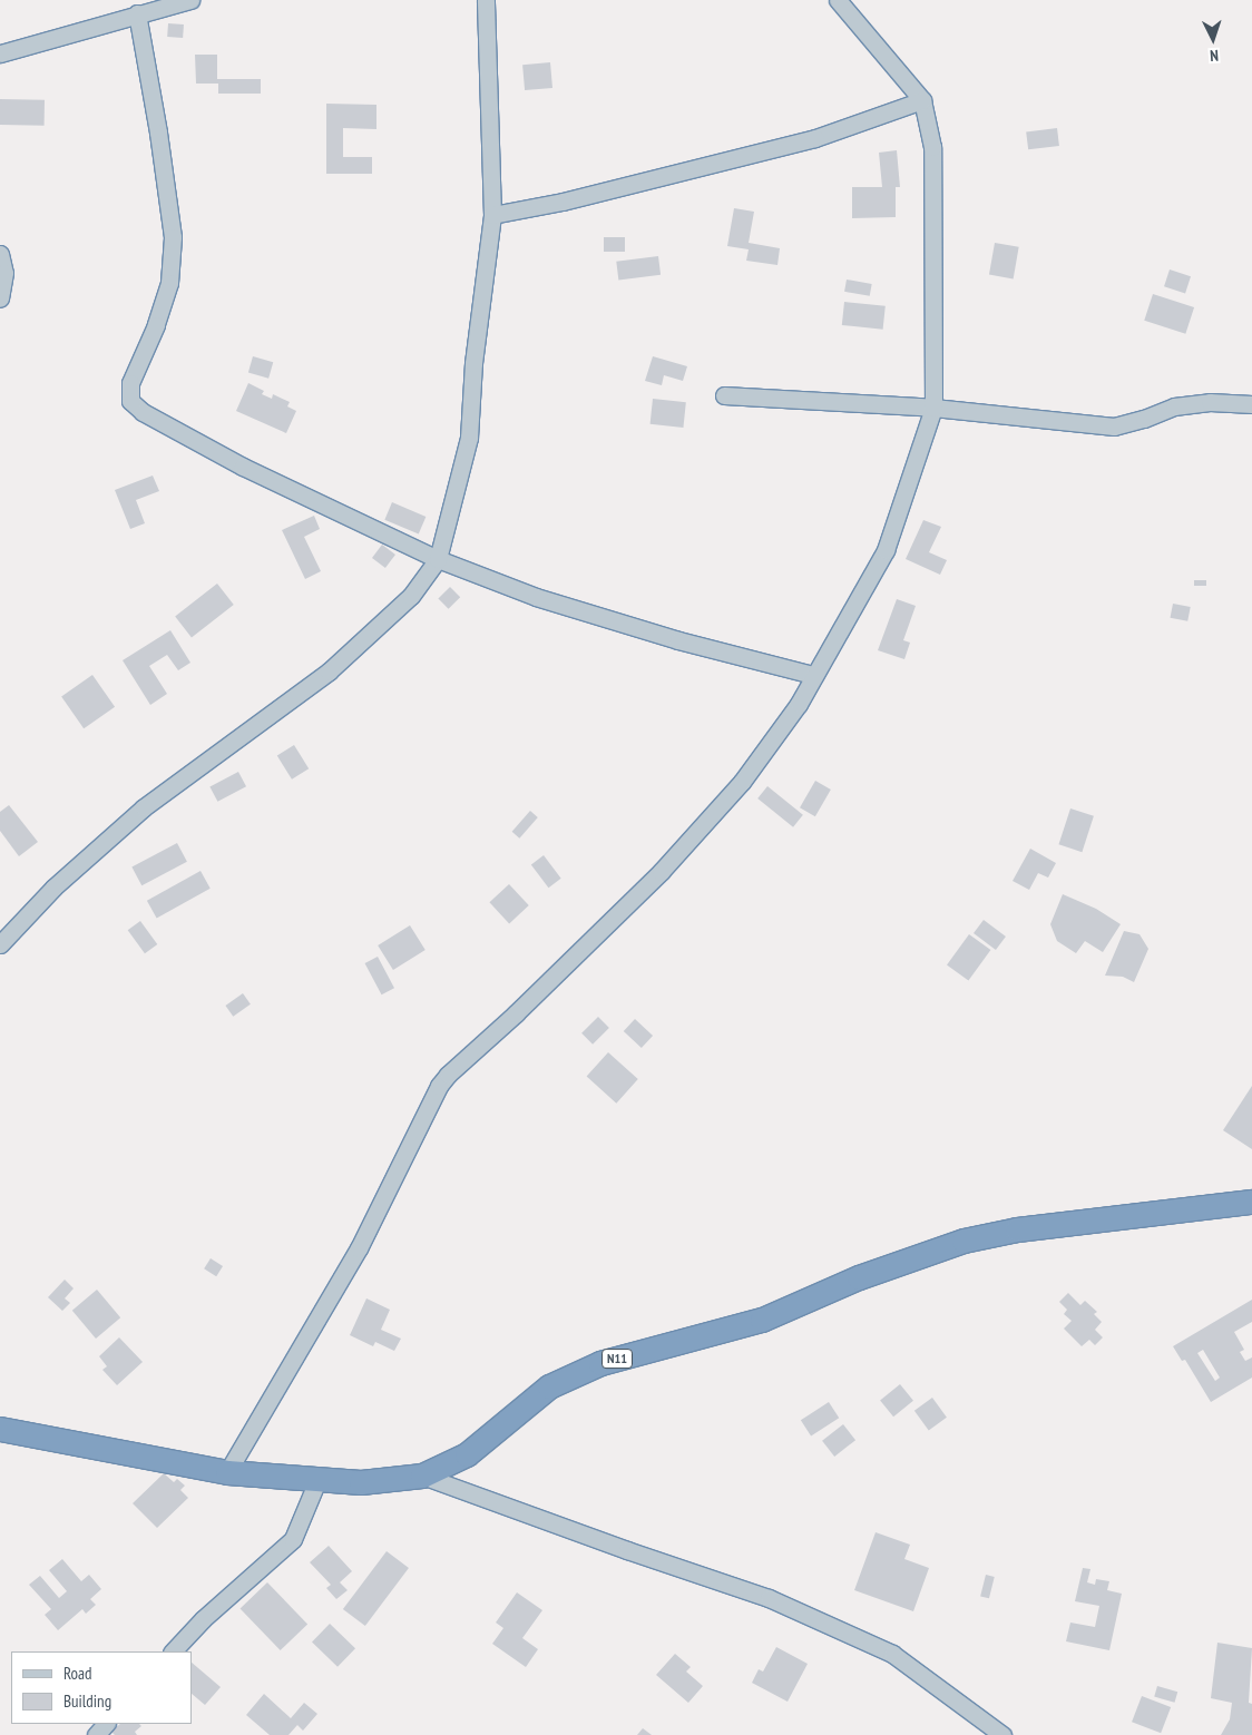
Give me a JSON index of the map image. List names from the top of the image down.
{
  "streets": {
    "highway": ["N11"]
  },
  "legend": ["Road", "Building"],
  "north": "bottom"
}
